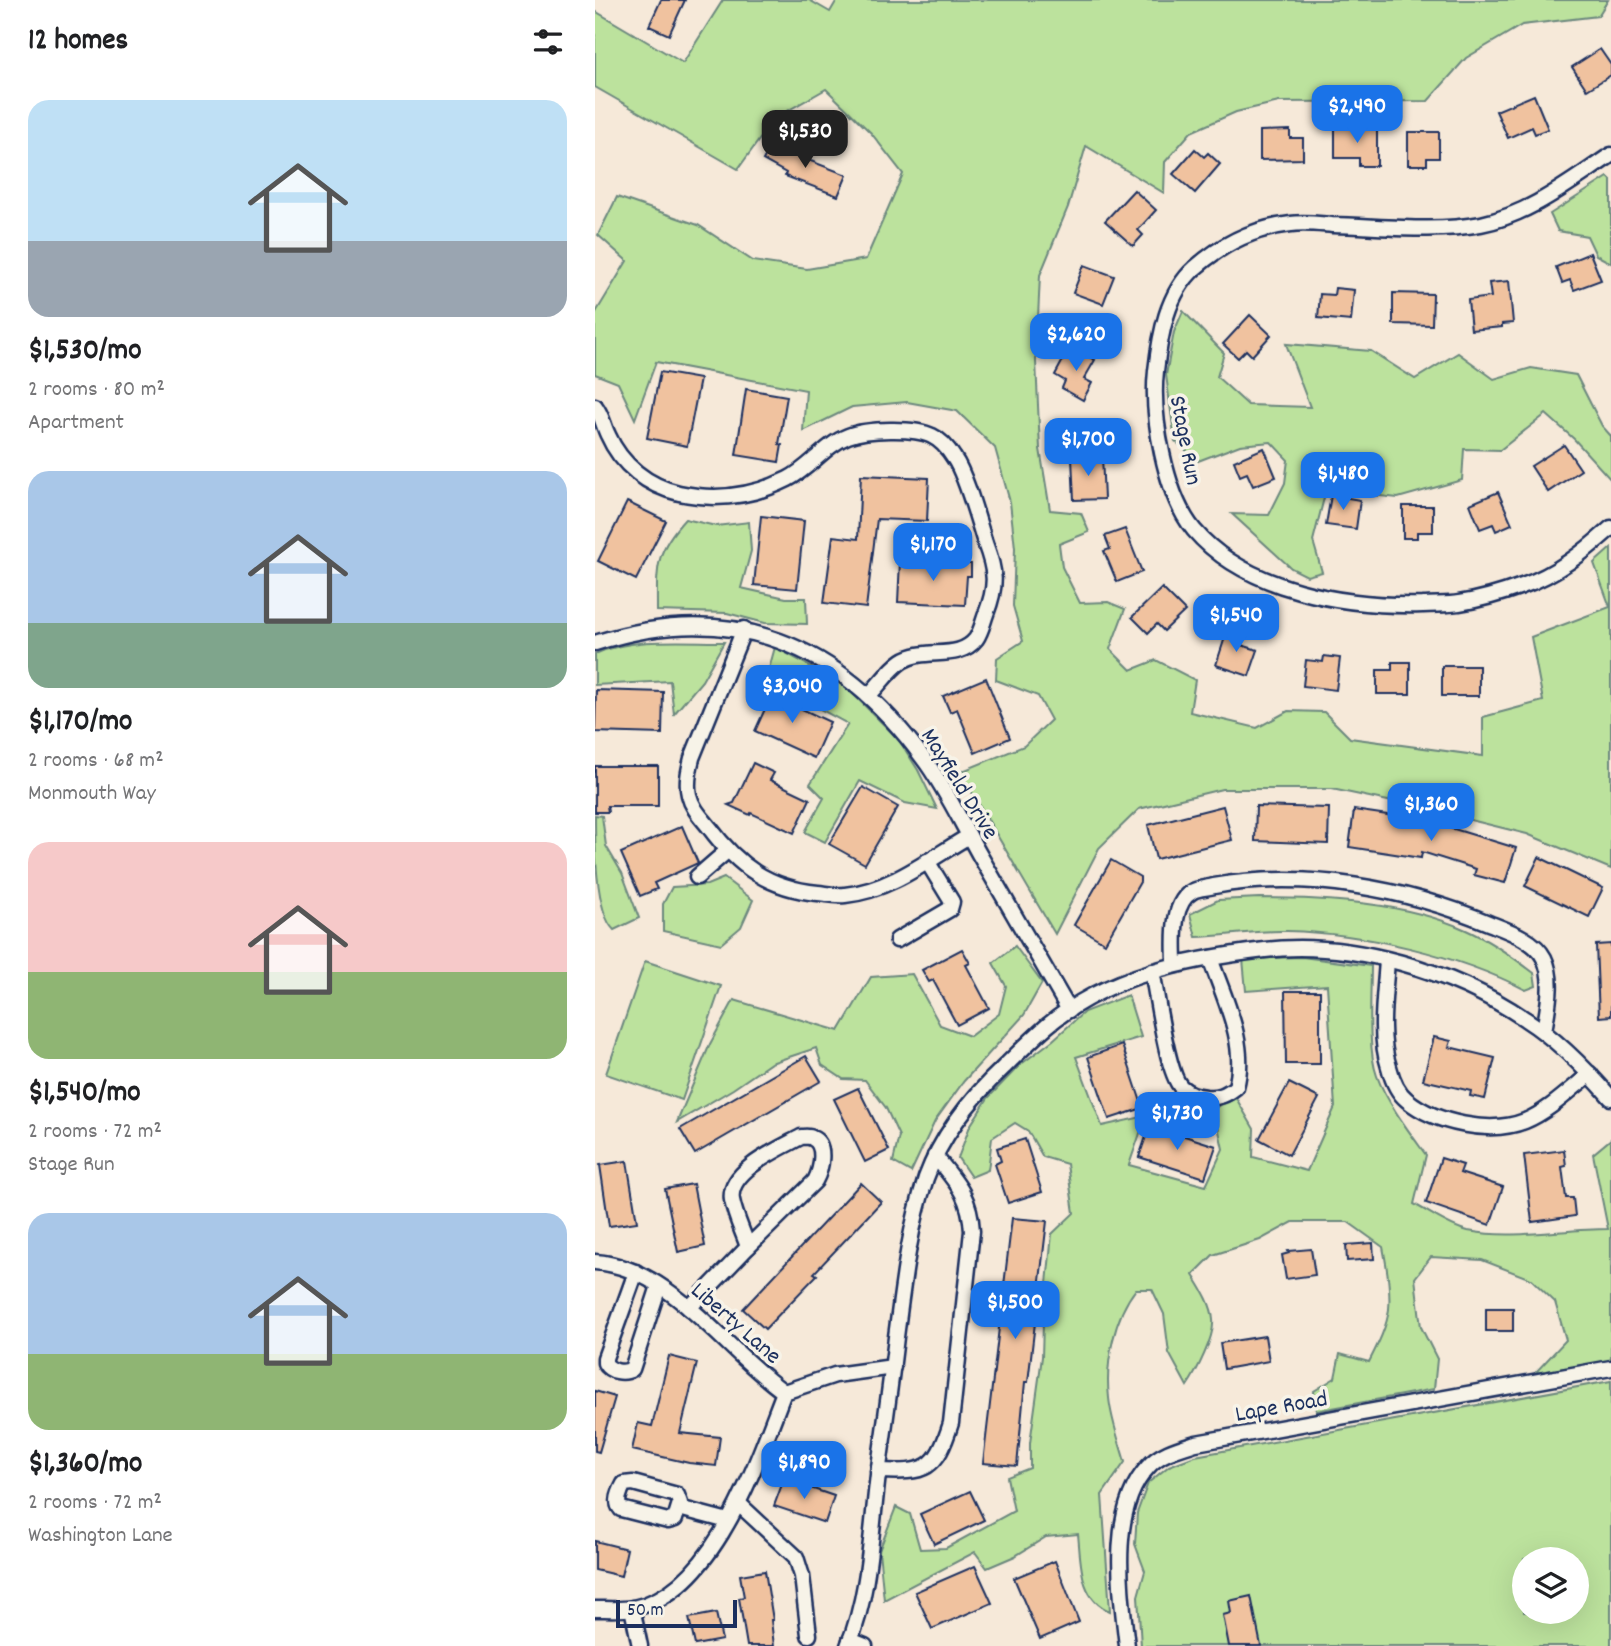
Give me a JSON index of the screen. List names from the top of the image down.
{
  "streets": {
    "street": [
      "Stage Run",
      "Mayfield Drive",
      "Liberty Lane",
      "Lape Road"
    ]
  },
  "scale_bar": "50 m",
  "page": {
    "heading": "12 homes",
    "list": [
      {
        "name": "$1,530/mo",
        "note": "2 rooms · 80 m² · Apartment"
      },
      {
        "name": "$1,170/mo",
        "note": "2 rooms · 68 m² · Monmouth Way"
      },
      {
        "name": "$1,540/mo",
        "note": "2 rooms · 72 m² · Stage Run"
      },
      {
        "name": "$1,360/mo",
        "note": "2 rooms · 72 m² · Washington Lane"
      }
    ],
    "price": [
      "$2,490",
      "$1,530",
      "$2,620",
      "$1,700",
      "$1,480",
      "$1,170",
      "$1,540",
      "$3,040",
      "$1,360",
      "$1,730",
      "$1,500",
      "$1,890"
    ],
    "scale": "50 m"
  }
}
